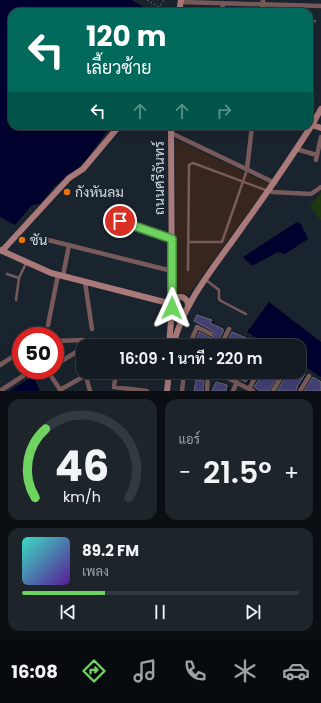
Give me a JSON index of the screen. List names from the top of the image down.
{
  "streets": {
    "street": ["ถนนศรีจันทร์"]
  },
  "places": ["กังหันลม", "ซัน"],
  "page": {
    "turn": ["120 m", "เลี้ยวซ้าย"],
    "limit": "50",
    "trip": "16:09 · 1 นาที · 220 m",
    "tile": "แอร์",
    "heat": ["−", "21.5°", "+"],
    "song": ["89.2 FM", "เพลง"],
    "tabs": "16:08",
    "gauge": ["46", "km/h"]
  }
}
